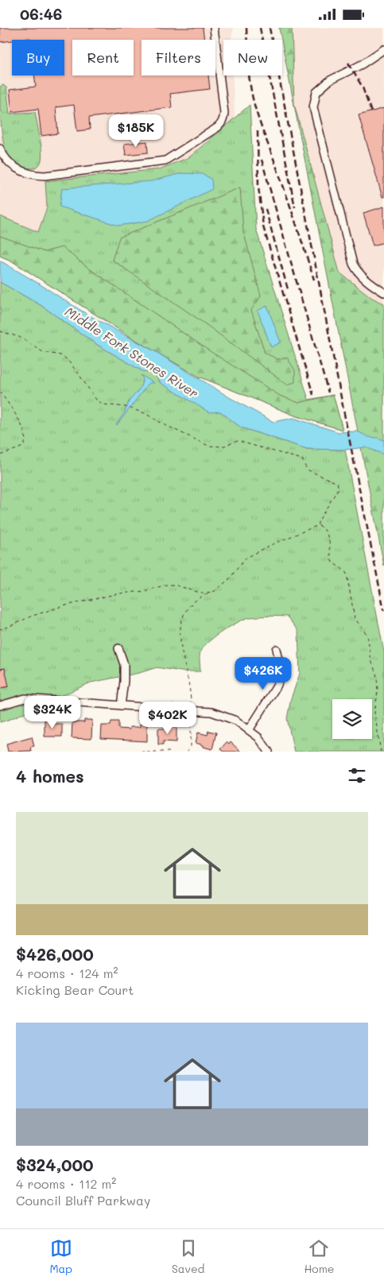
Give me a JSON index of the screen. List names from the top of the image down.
{
  "water": ["Middle Fork Stones River"],
  "page": {
    "status": "06:46",
    "chip": [
      "Buy",
      "Rent",
      "Filters",
      "New"
    ],
    "price": [
      "$185K",
      "$426K",
      "$324K",
      "$402K"
    ],
    "heading": "4 homes",
    "list": [
      {
        "name": "$426,000",
        "note": "4 rooms · 124 m² · Kicking Bear Court"
      },
      {
        "name": "$324,000",
        "note": "4 rooms · 112 m² · Council Bluff Parkway"
      }
    ],
    "tabs": ["Map", "Saved", "Home"]
  }
}
